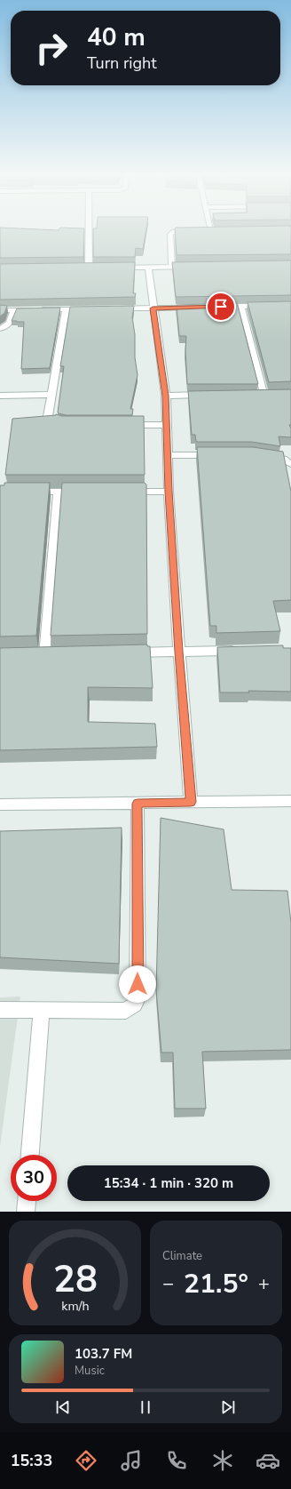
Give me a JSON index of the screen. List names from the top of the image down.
{
  "page": {
    "turn": ["40 m", "Turn right"],
    "limit": "30",
    "trip": "15:34 · 1 min · 320 m",
    "tile": "Climate",
    "heat": ["−", "21.5°", "+"],
    "song": ["103.7 FM", "Music"],
    "tabs": "15:33",
    "gauge": ["28", "km/h"]
  }
}
